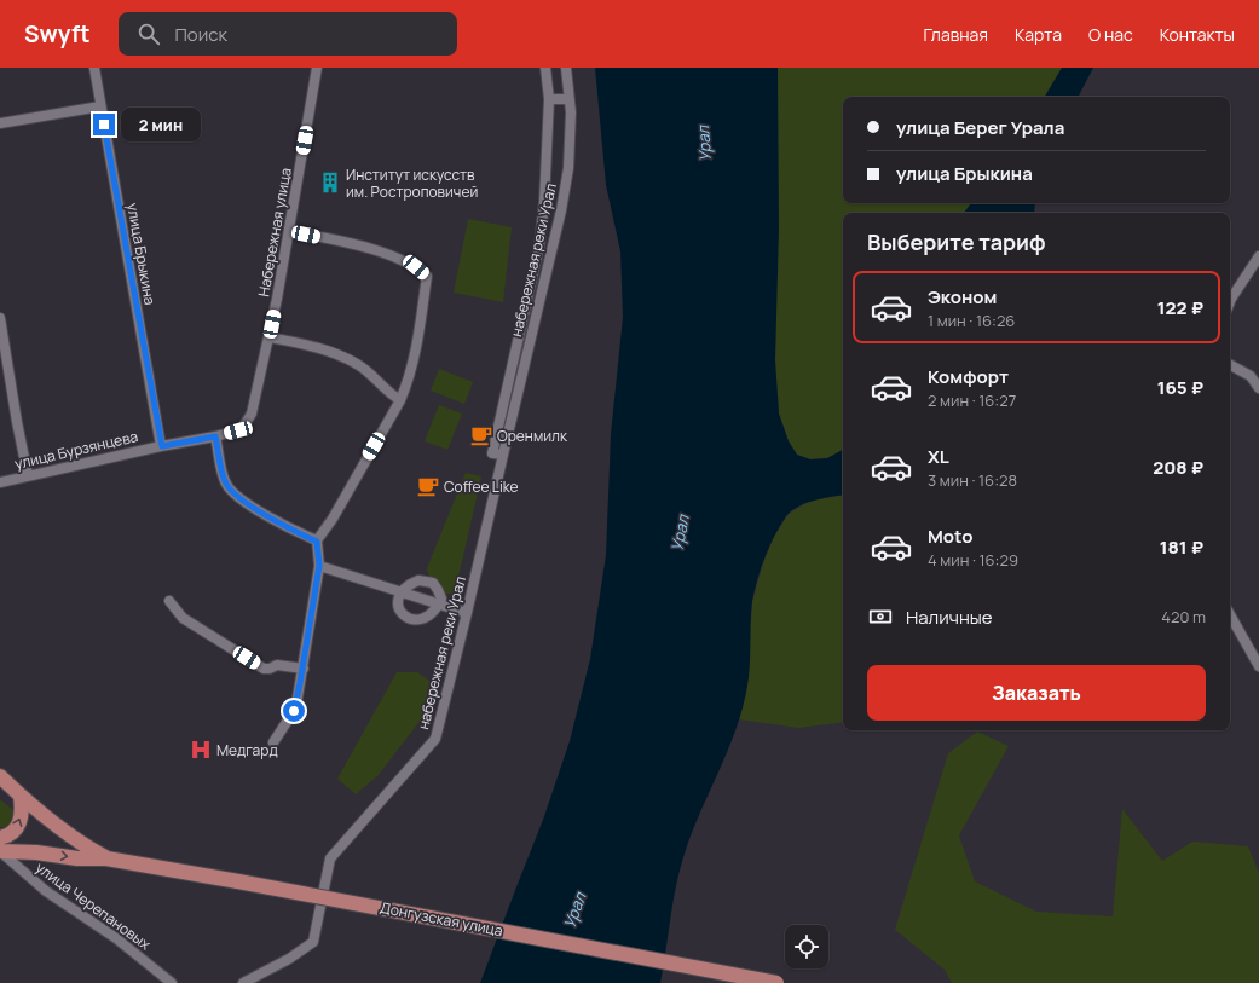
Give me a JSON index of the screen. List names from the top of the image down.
{
  "streets": {
    "main road": ["Донгузская улица"],
    "street": [
      "Набережная улица",
      "улица Брыкина",
      "набережная реки Урал",
      "улица Бурзянцева",
      "улица Черепановых"
    ]
  },
  "crossings": [
    ["Набережная улица", "улица Бурзянцева"],
    ["улица Брыкина", "улица Бурзянцева"]
  ],
  "water": ["Урал"],
  "places": {
    "building": ["Институт искусств им. Ростроповичей"],
    "cafe": ["Оренмилк", "Coffee Like"],
    "hospital": ["Медгард"]
  },
  "page": {
    "header": "Swyft",
    "search": "Поиск",
    "nav": [
      "Главная",
      "Карта",
      "О нас",
      "Контакты"
    ],
    "banner": ["улица Берег Урала", "улица Брыкина"],
    "bubble": "2 мин",
    "heading": "Выберите тариф",
    "list": [
      {
        "name": "Эконом",
        "note": "1 мин · 16:26",
        "value": "122 ₽"
      },
      {
        "name": "Комфорт",
        "note": "2 мин · 16:27",
        "value": "165 ₽"
      },
      {
        "name": "XL",
        "note": "3 мин · 16:28",
        "value": "208 ₽"
      },
      {
        "name": "Moto",
        "note": "4 мин · 16:29",
        "value": "181 ₽"
      }
    ],
    "pay": ["Наличные", "420 m"],
    "buttons": "Заказать"
  }
}
